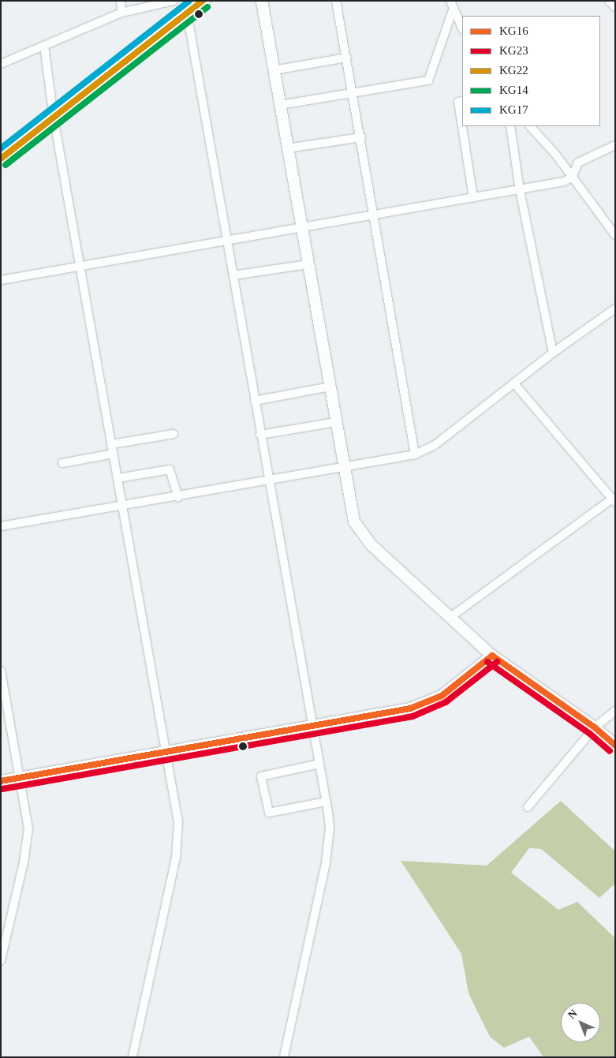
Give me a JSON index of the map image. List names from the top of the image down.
{
  "lines": [
    "transit line KG22",
    "transit line KG17",
    "transit line KG14",
    "transit line KG16",
    "transit line KG23"
  ],
  "legend": [
    "KG16",
    "KG23",
    "KG22",
    "KG14",
    "KG17"
  ],
  "north": "top left"
}
